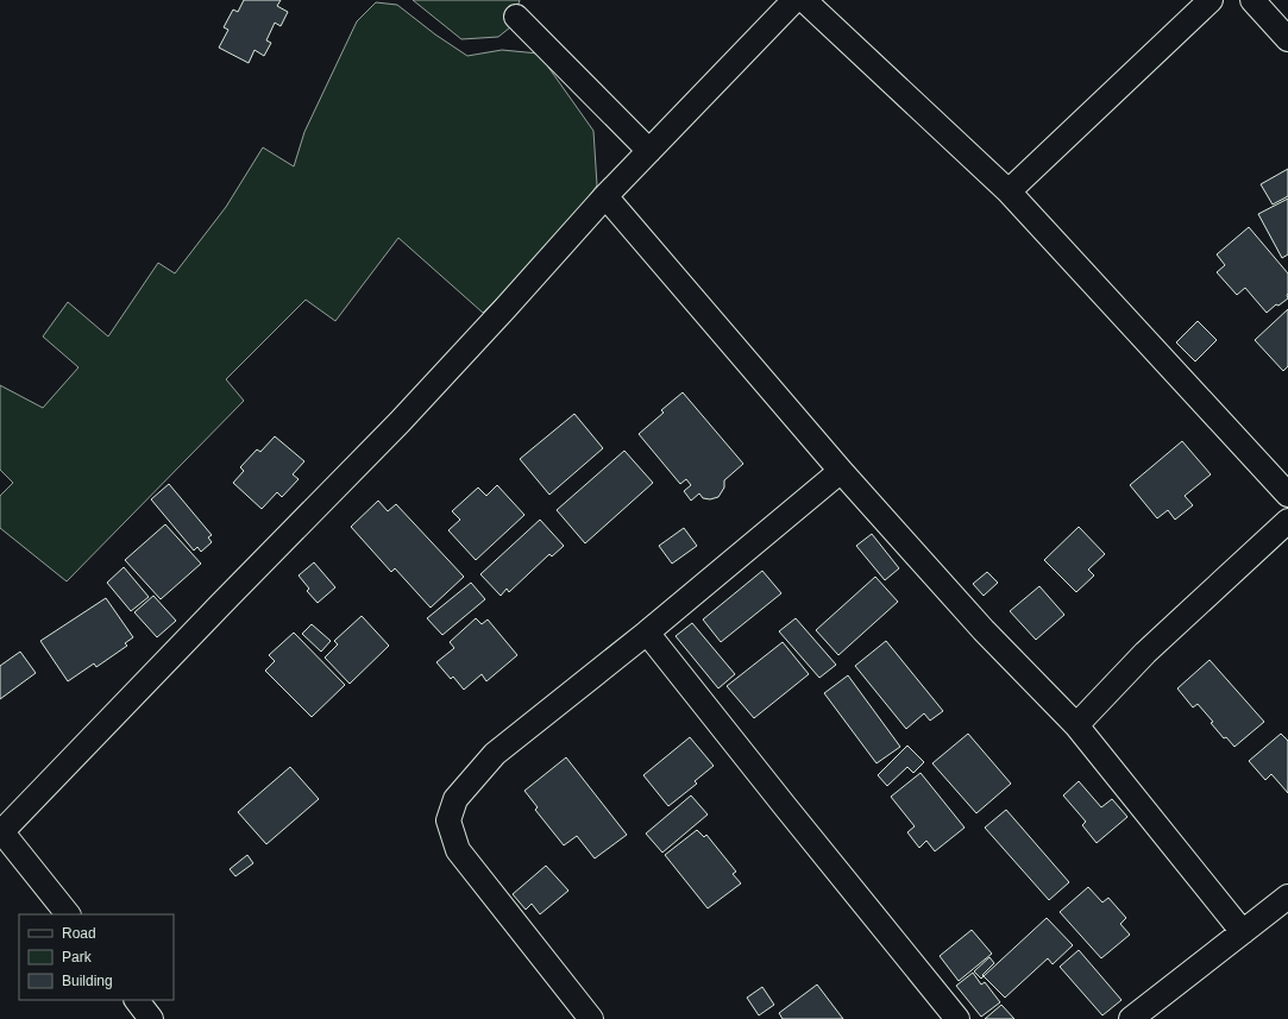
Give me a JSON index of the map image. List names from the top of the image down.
{
  "legend": ["Road", "Park", "Building"]
}
